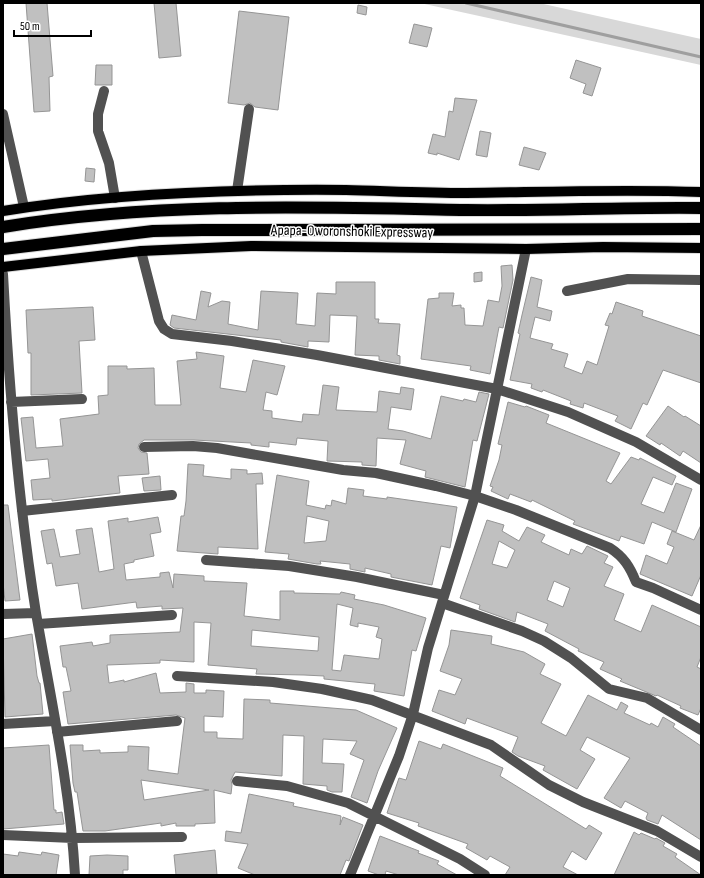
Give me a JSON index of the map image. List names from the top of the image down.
{
  "streets": {
    "highway": ["Apapa-Oworonshoki Expressway"]
  },
  "scale_bar": "50 m"
}
